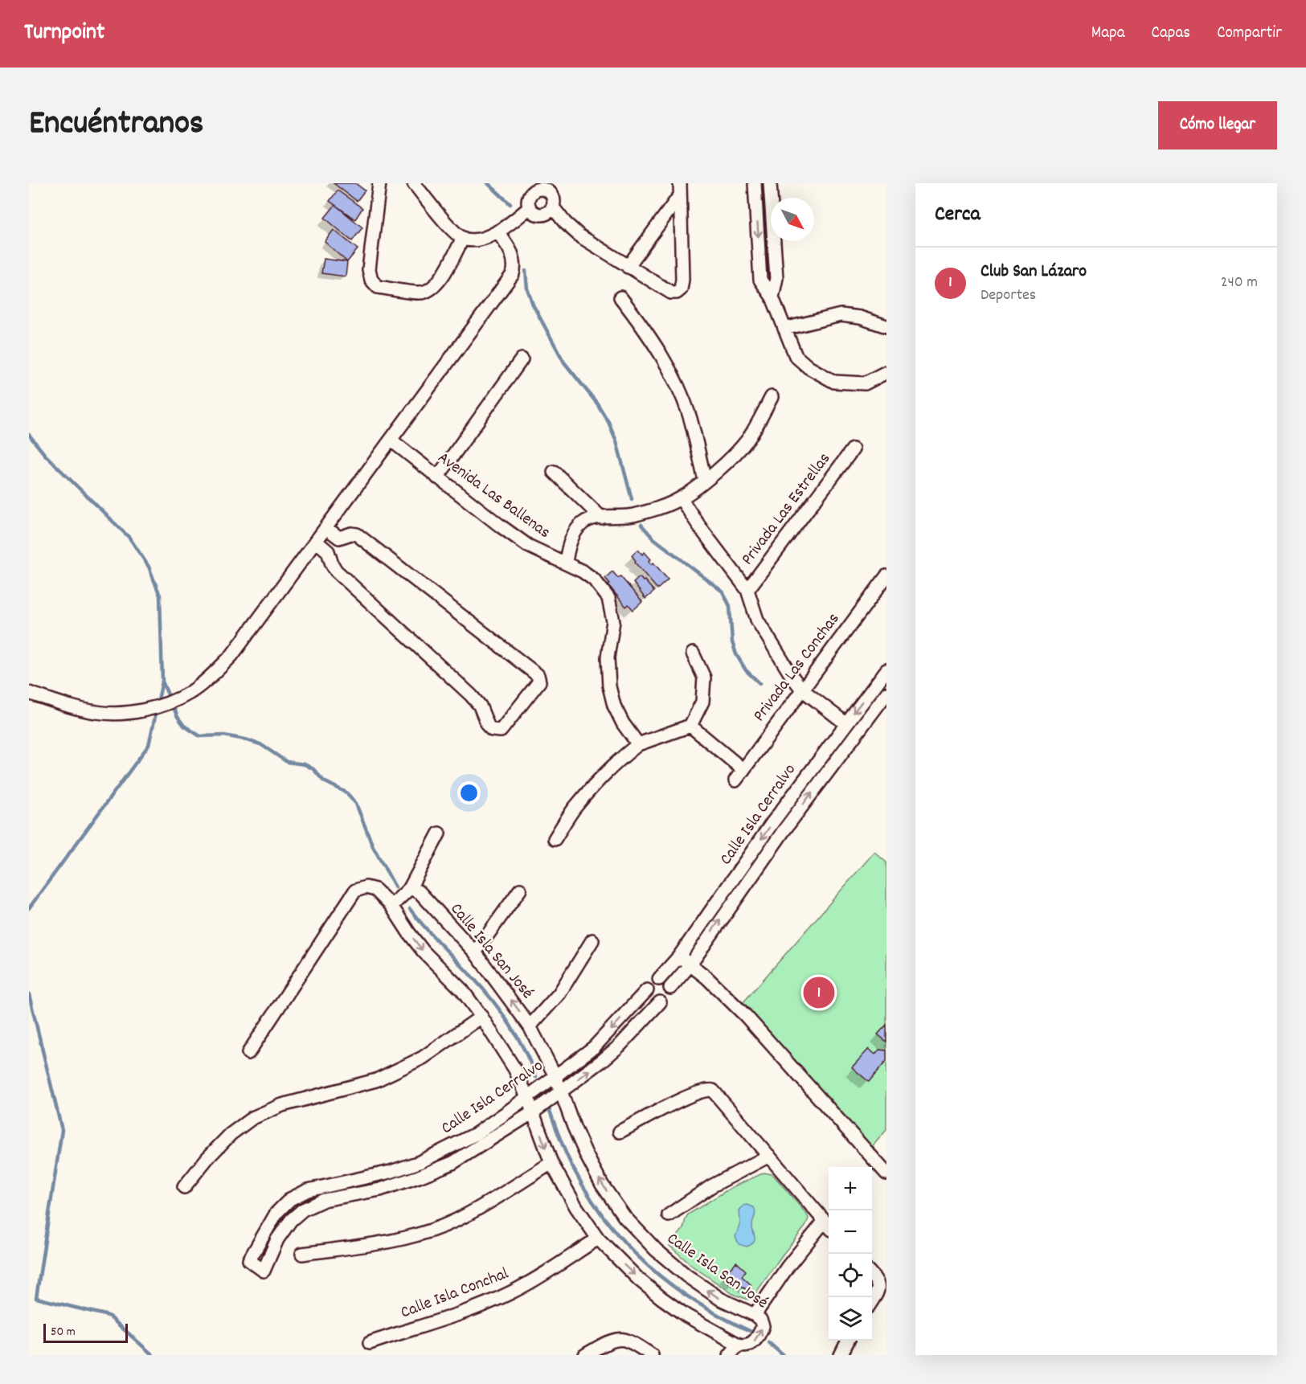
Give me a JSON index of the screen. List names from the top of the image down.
{
  "streets": {
    "street": [
      "Avenida Las Ballenas",
      "Privada Las Estrellas",
      "Privada Las Conchas",
      "Calle Isla Cerralvo",
      "Calle Isla San José",
      "Calle Isla Conchal"
    ]
  },
  "crossings": [
    ["Calle Isla Cerralvo", "Calle Isla San José"]
  ],
  "scale_bar": "50 m",
  "north": "bottom right",
  "page": {
    "header": "Turnpoint",
    "nav": ["Mapa", "Capas", "Compartir"],
    "title": "Encuéntranos",
    "buttons": "Cómo llegar",
    "heading": "Cerca",
    "list": [
      {
        "mark": "1",
        "name": "Club San Lázaro",
        "note": "Deportes",
        "value": "240 m"
      }
    ],
    "pins": "1",
    "map_buttons": ["+", "−"],
    "scale": "50 m"
  }
}
